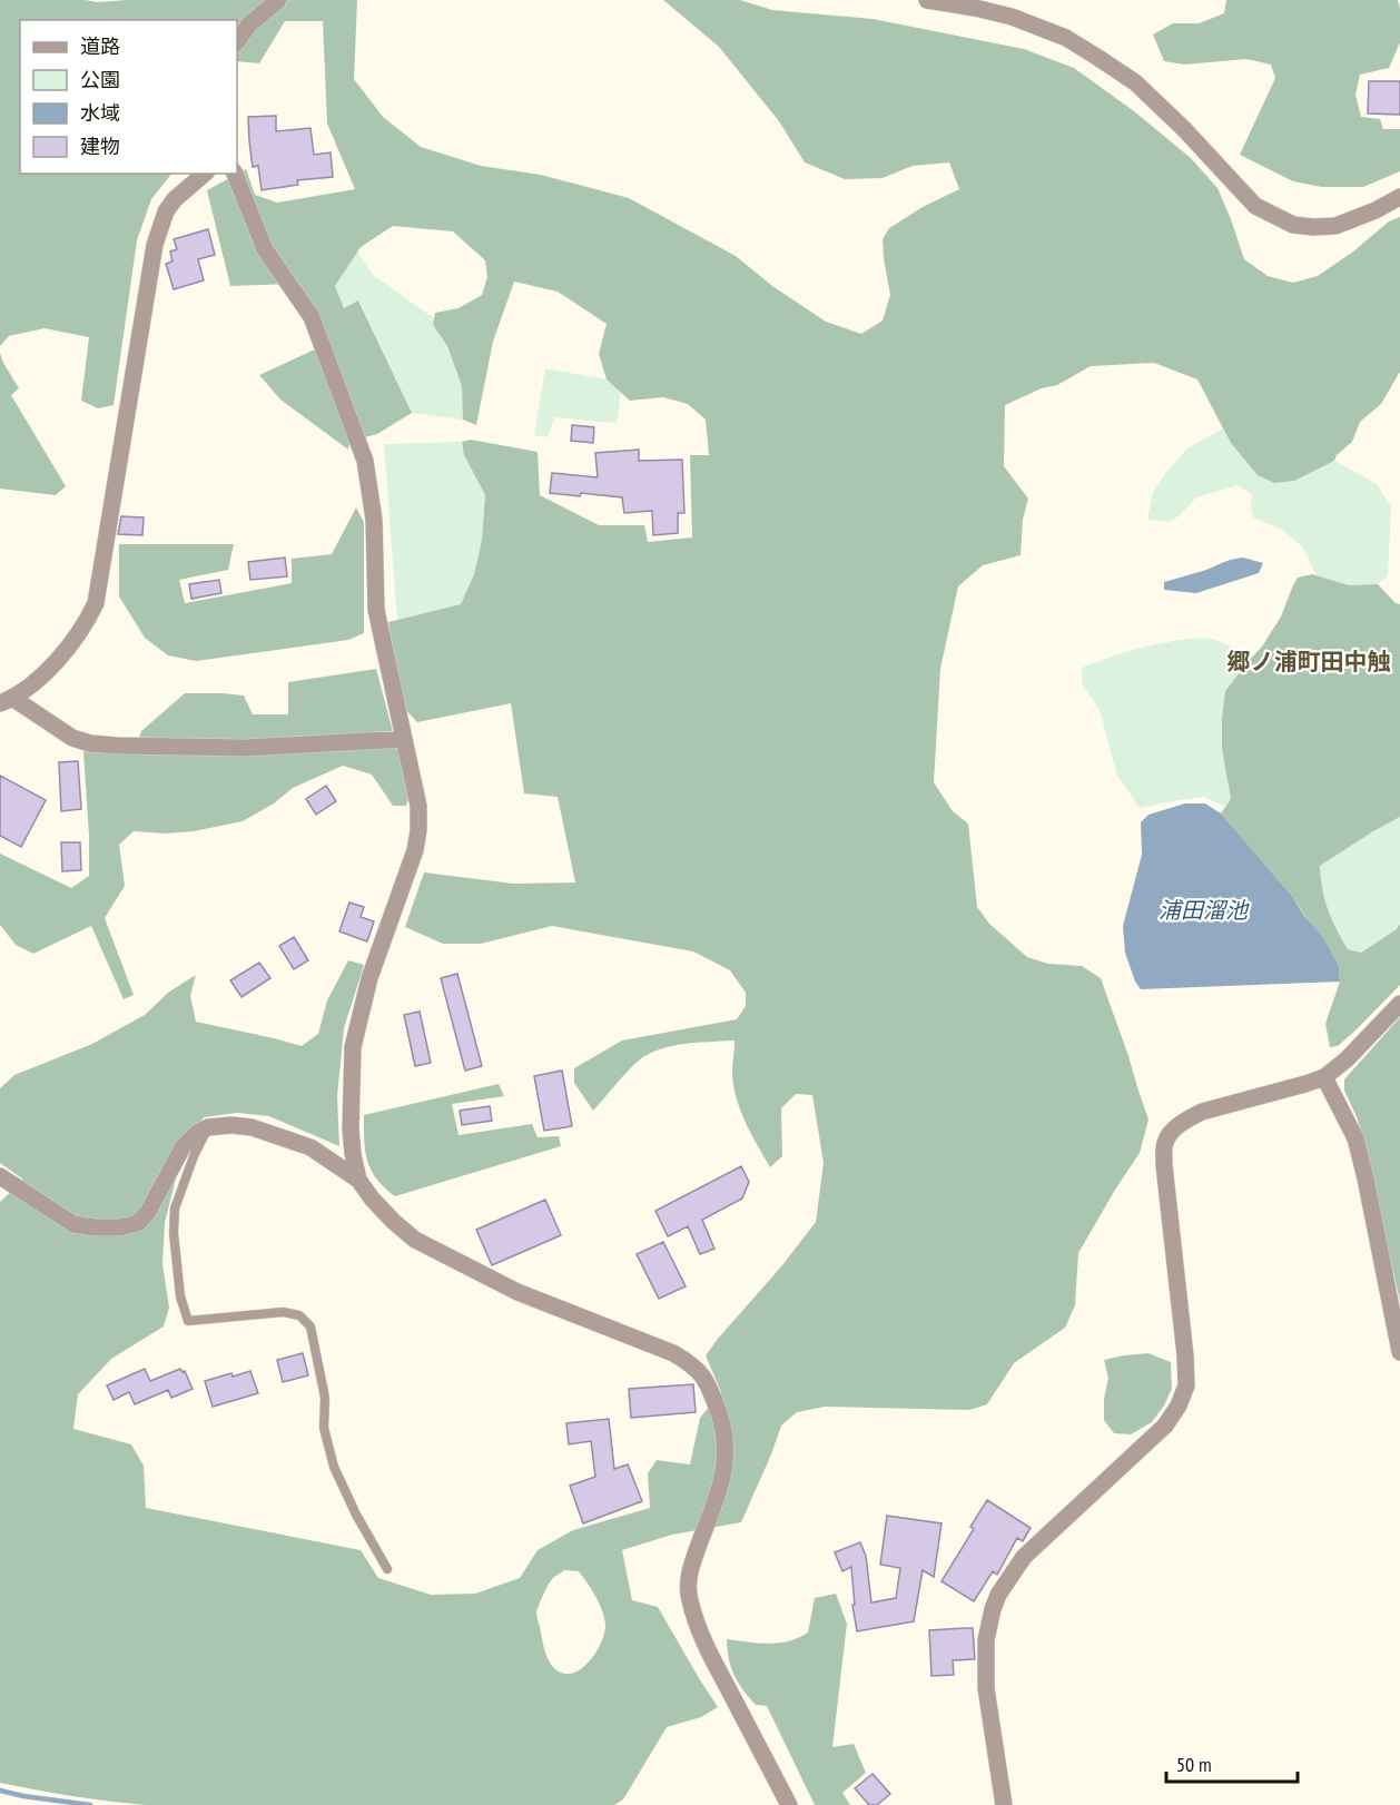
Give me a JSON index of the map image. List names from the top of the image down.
{
  "districts": ["郷ノ浦町田中触"],
  "water": ["浦田溜池"],
  "legend": [
    "道路",
    "公園",
    "水域",
    "建物"
  ],
  "scale_bar": "50 m"
}
